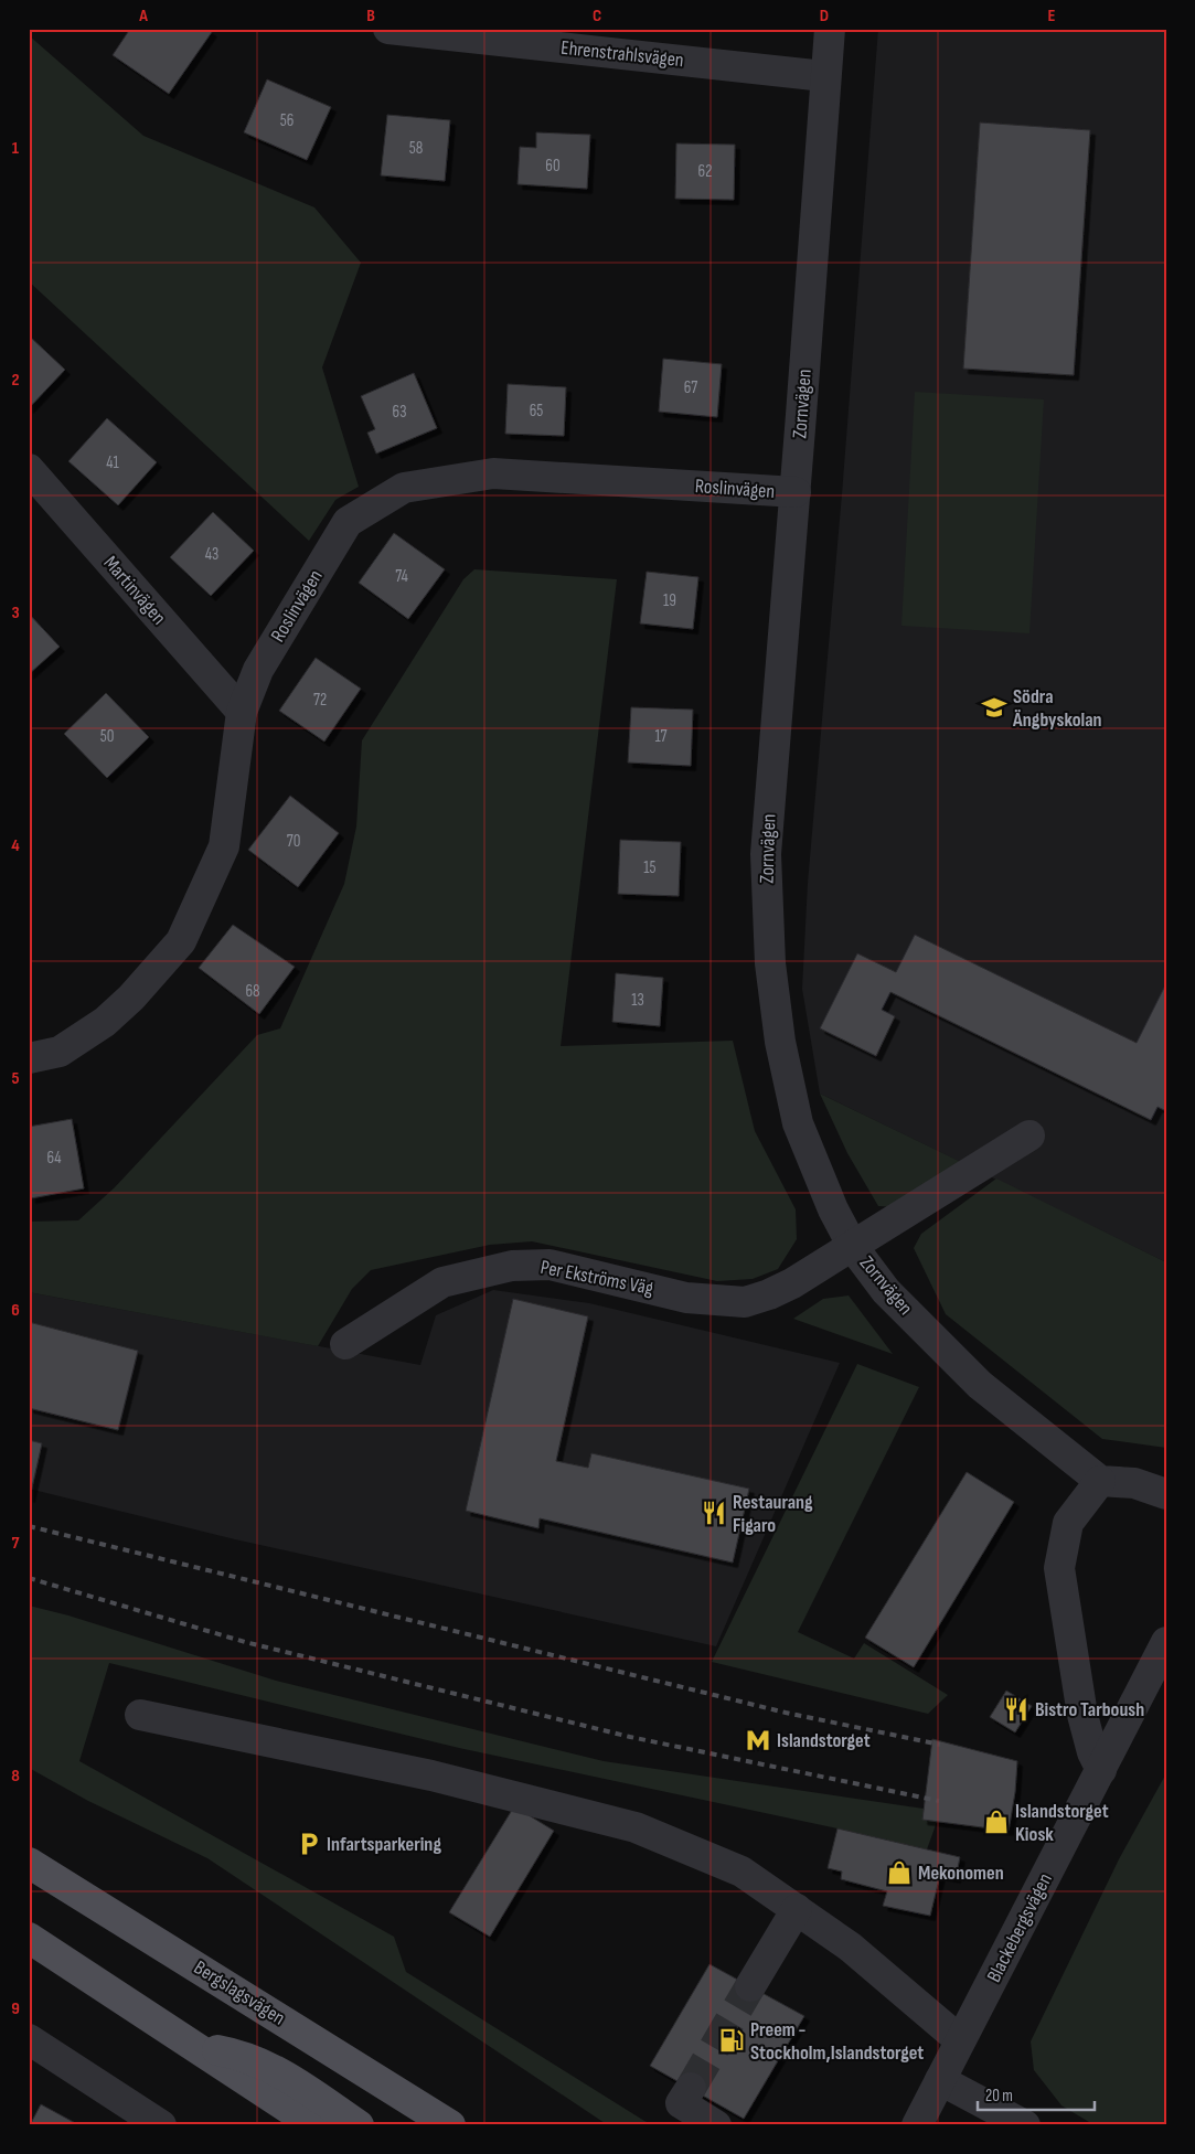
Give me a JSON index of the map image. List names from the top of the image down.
{
  "streets": {
    "main road": ["Bergslagsvägen"],
    "street": [
      "Ehrenstrahlsvägen",
      "Zornvägen",
      "Roslinvägen",
      "Martinvägen",
      "Per Ekströms Väg",
      "Blackebergsvägen"
    ]
  },
  "crossings": [
    ["Ehrenstrahlsvägen", "Zornvägen"],
    ["Zornvägen", "Roslinvägen"],
    ["Zornvägen", "Per Ekströms Väg"],
    ["Roslinvägen", "Martinvägen"]
  ],
  "places": {
    "school or university": ["Södra Ängbyskolan"],
    "restaurant": ["Restaurang Figaro", "Bistro Tarboush"],
    "metro station": ["Islandstorget"],
    "shop": ["Islandstorget Kiosk", "Mekonomen"],
    "parking": ["Infartsparkering"],
    "fuel station": ["Preem - Stockholm,Islandstorget"]
  },
  "house_numbers": [
    "56",
    "58",
    "60",
    "62",
    "67",
    "65",
    "63",
    "41",
    "43",
    "74",
    "19",
    "72",
    "50",
    "17",
    "70",
    "15",
    "68",
    "13",
    "64"
  ],
  "scale_bar": "20 m",
  "grid": {
    "columns": [
      "A",
      "B",
      "C",
      "D",
      "E"
    ],
    "rows": [
      "1",
      "2",
      "3",
      "4",
      "5",
      "6",
      "7",
      "8",
      "9"
    ]
  }
}
